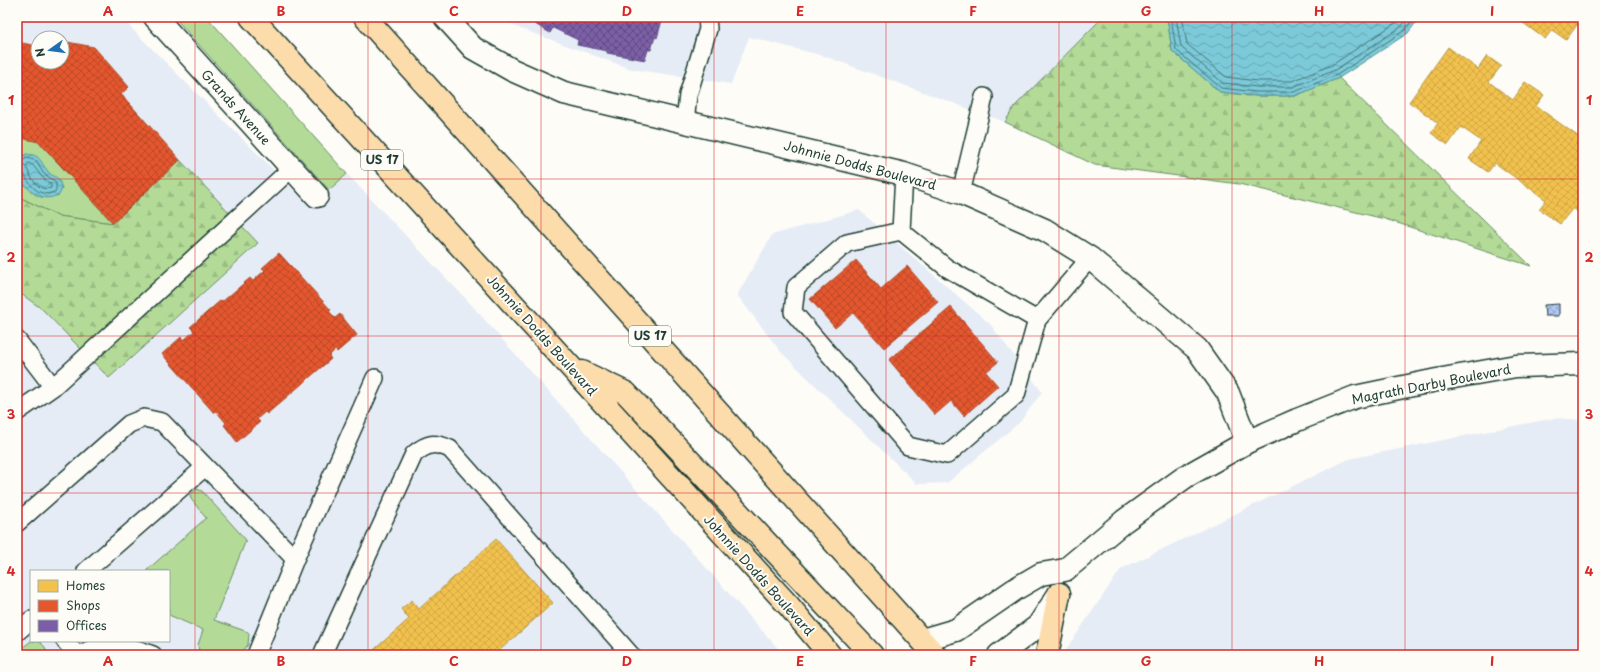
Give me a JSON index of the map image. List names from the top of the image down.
{
  "streets": {
    "highway": ["US 17", "Johnnie Dodds Boulevard"],
    "street": ["Grands Avenue", "Magrath Darby Boulevard"]
  },
  "crossings": [
    ["Johnnie Dodds Boulevard", "Magrath Darby Boulevard"]
  ],
  "legend": ["Homes", "Shops", "Offices"],
  "north": "left",
  "grid": {
    "columns": [
      "A",
      "B",
      "C",
      "D",
      "E",
      "F",
      "G",
      "H",
      "I"
    ],
    "rows": [
      "1",
      "2",
      "3",
      "4"
    ]
  }
}
